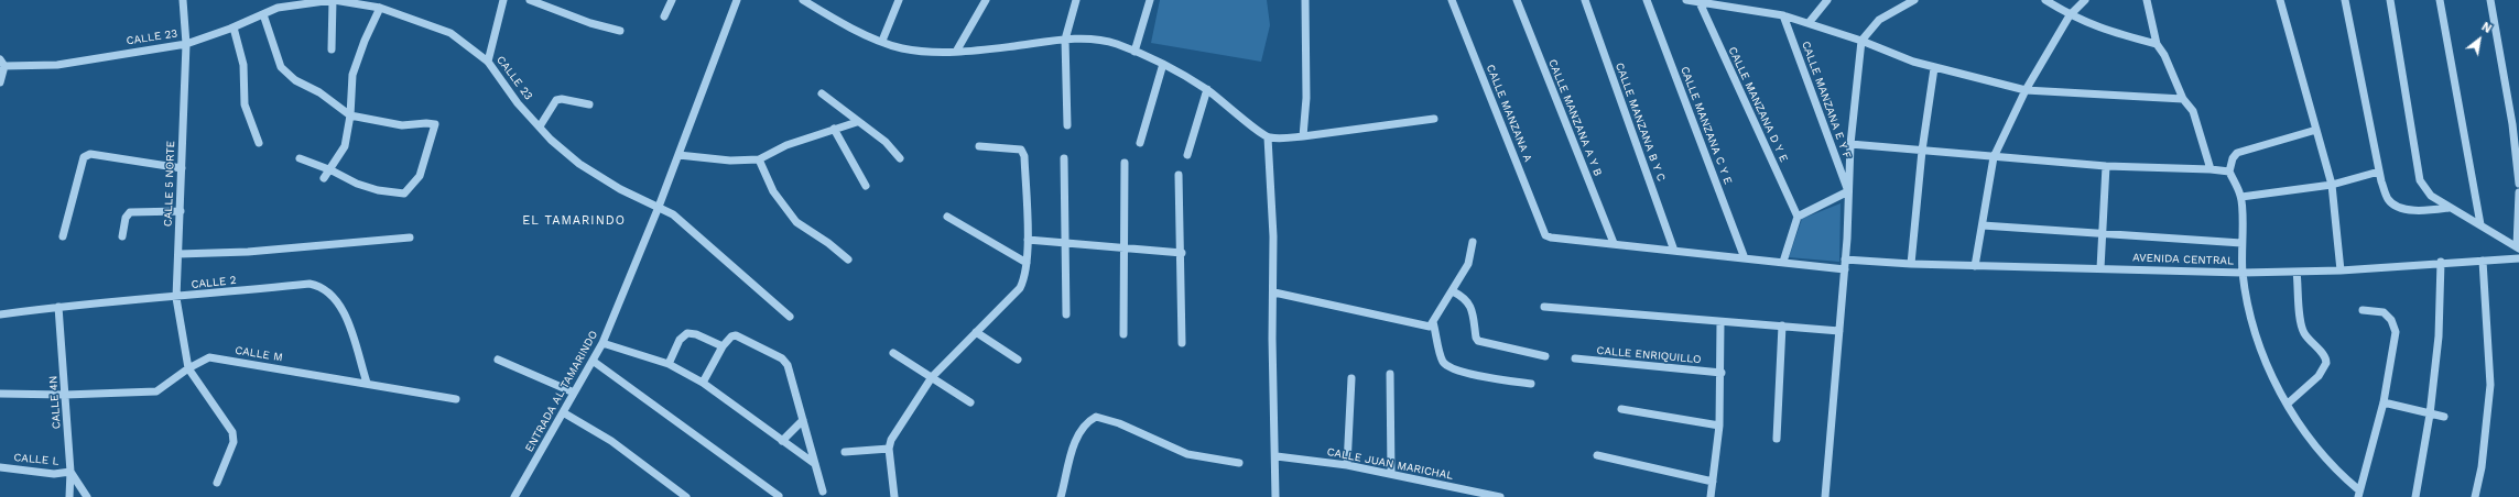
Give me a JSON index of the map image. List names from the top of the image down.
{
  "streets": {
    "street": [
      "CALLE 23",
      "CALLE MANZANA E Y F",
      "CALLE MANZANA D Y E",
      "CALLE MANZANA A",
      "CALLE MANZANA A Y B",
      "CALLE MANZANA B Y C",
      "CALLE MANZANA C Y E",
      "CALLE 5 NORTE",
      "AVENIDA CENTRAL",
      "CALLE 2",
      "CALLE M",
      "CALLE ENRIQUILLO",
      "ENTRADA AL TAMARINDO",
      "CALLE 4N",
      "CALLE L",
      "CALLE JUAN MARICHAL"
    ]
  },
  "crossings": [
    ["CALLE 23", "CALLE 5 NORTE"],
    ["CALLE 23", "ENTRADA AL TAMARINDO"],
    ["CALLE MANZANA A", "CALLE MANZANA A Y B"],
    ["CALLE 5 NORTE", "CALLE 2"],
    ["CALLE 5 NORTE", "CALLE M"],
    ["CALLE 2", "CALLE M"],
    ["CALLE 2", "CALLE 4N"],
    ["CALLE M", "CALLE 4N"],
    ["CALLE 4N", "CALLE L"]
  ],
  "districts": ["EL TAMARINDO"],
  "north": "top right"
}
